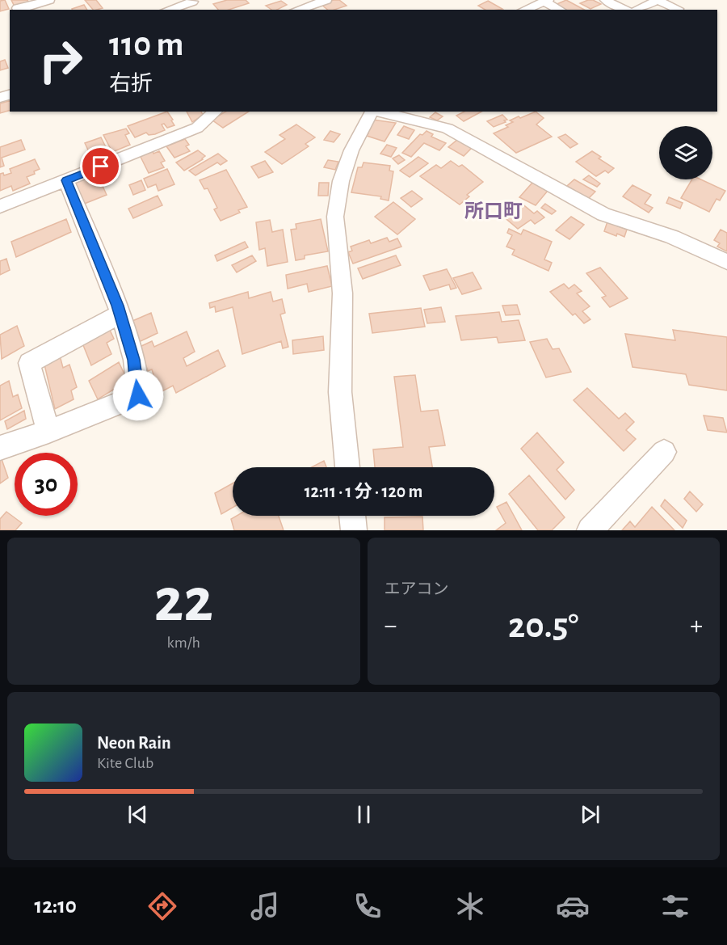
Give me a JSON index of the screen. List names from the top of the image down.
{
  "districts": ["所口町"],
  "page": {
    "turn": ["110 m", "右折"],
    "limit": "30",
    "trip": "12:11 · 1 分 · 120 m",
    "tile": [
      ["22", "km/h"],
      "エアコン"
    ],
    "heat": ["−", "20.5°", "+"],
    "song": ["Neon Rain", "Kite Club"],
    "tabs": "12:10"
  }
}
